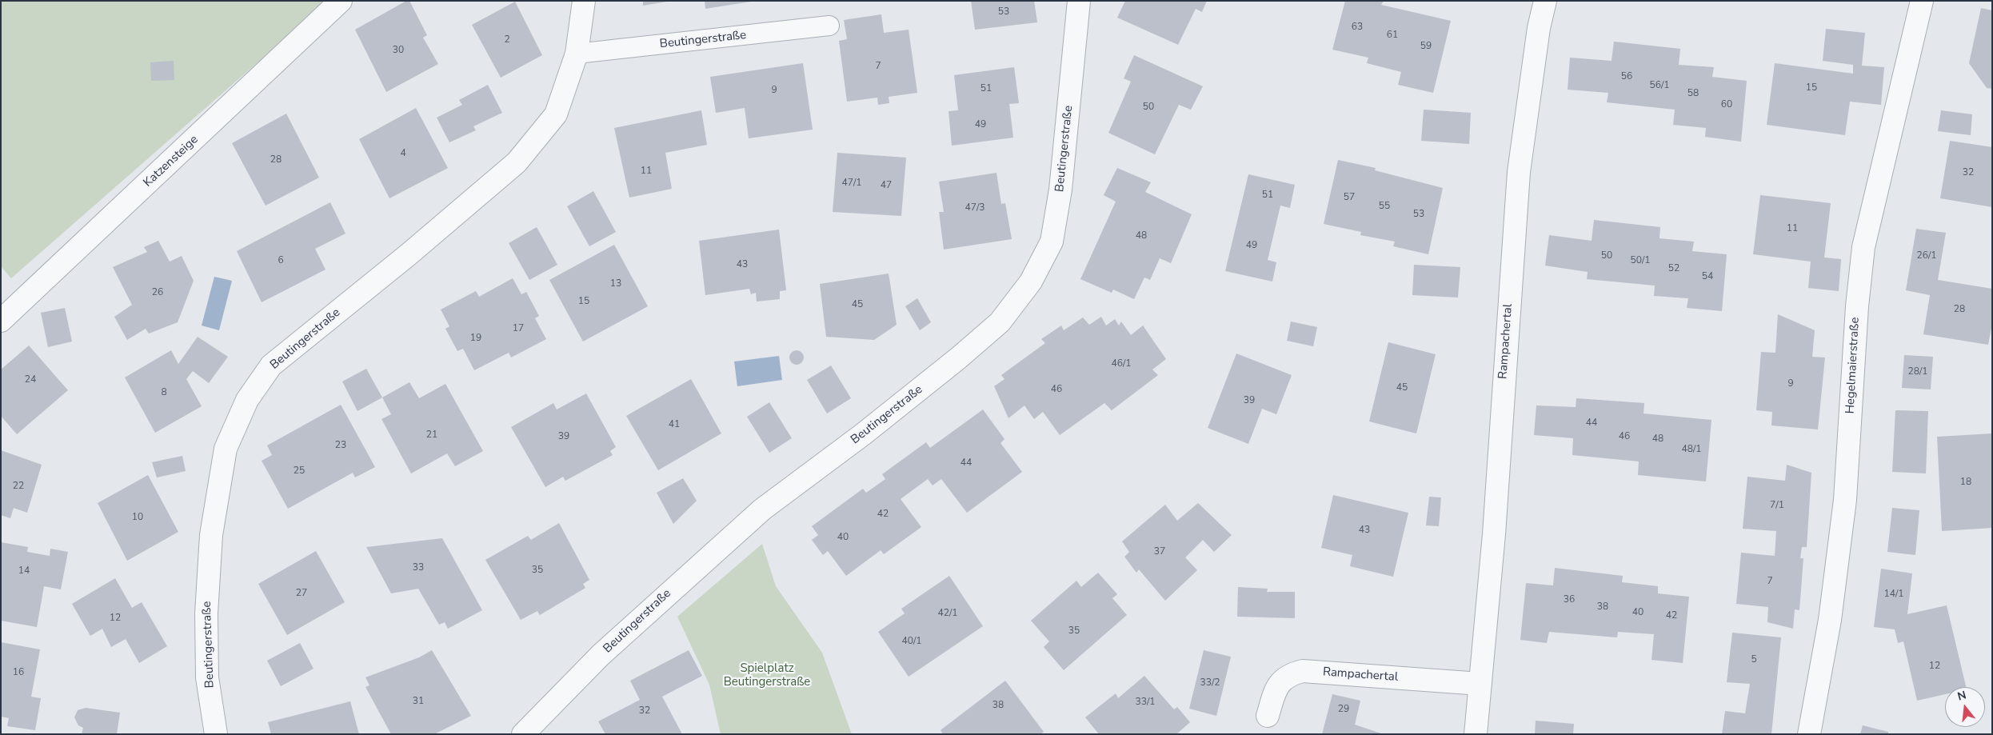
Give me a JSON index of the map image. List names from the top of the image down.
{
  "streets": {
    "street": [
      "Beutingerstraße",
      "Katzensteige",
      "Rampachertal",
      "Hegelmaierstraße"
    ]
  },
  "parks": ["Spielplatz Beutingerstraße"],
  "house_numbers": [
    "53",
    "63",
    "61",
    "2",
    "59",
    "30",
    "7",
    "56",
    "56/1",
    "15",
    "51",
    "9",
    "58",
    "60",
    "50",
    "49",
    "4",
    "28",
    "11",
    "32",
    "47/1",
    "47",
    "51",
    "57",
    "55",
    "47/3",
    "53",
    "11",
    "48",
    "49",
    "50",
    "26/1",
    "6",
    "50/1",
    "43",
    "52",
    "54",
    "13",
    "26",
    "15",
    "45",
    "28",
    "17",
    "19",
    "46/1",
    "28/1",
    "24",
    "9",
    "45",
    "46",
    "8",
    "39",
    "44",
    "41",
    "21",
    "39",
    "46",
    "48",
    "23",
    "48/1",
    "44",
    "25",
    "18",
    "22",
    "7/1",
    "42",
    "10",
    "43",
    "40",
    "37",
    "33",
    "35",
    "14",
    "7",
    "27",
    "14/1",
    "36",
    "38",
    "40",
    "42/1",
    "42",
    "12",
    "35",
    "40/1",
    "5",
    "12",
    "16",
    "33/2",
    "31",
    "33/1",
    "38",
    "29",
    "32"
  ],
  "north": "top"
}
